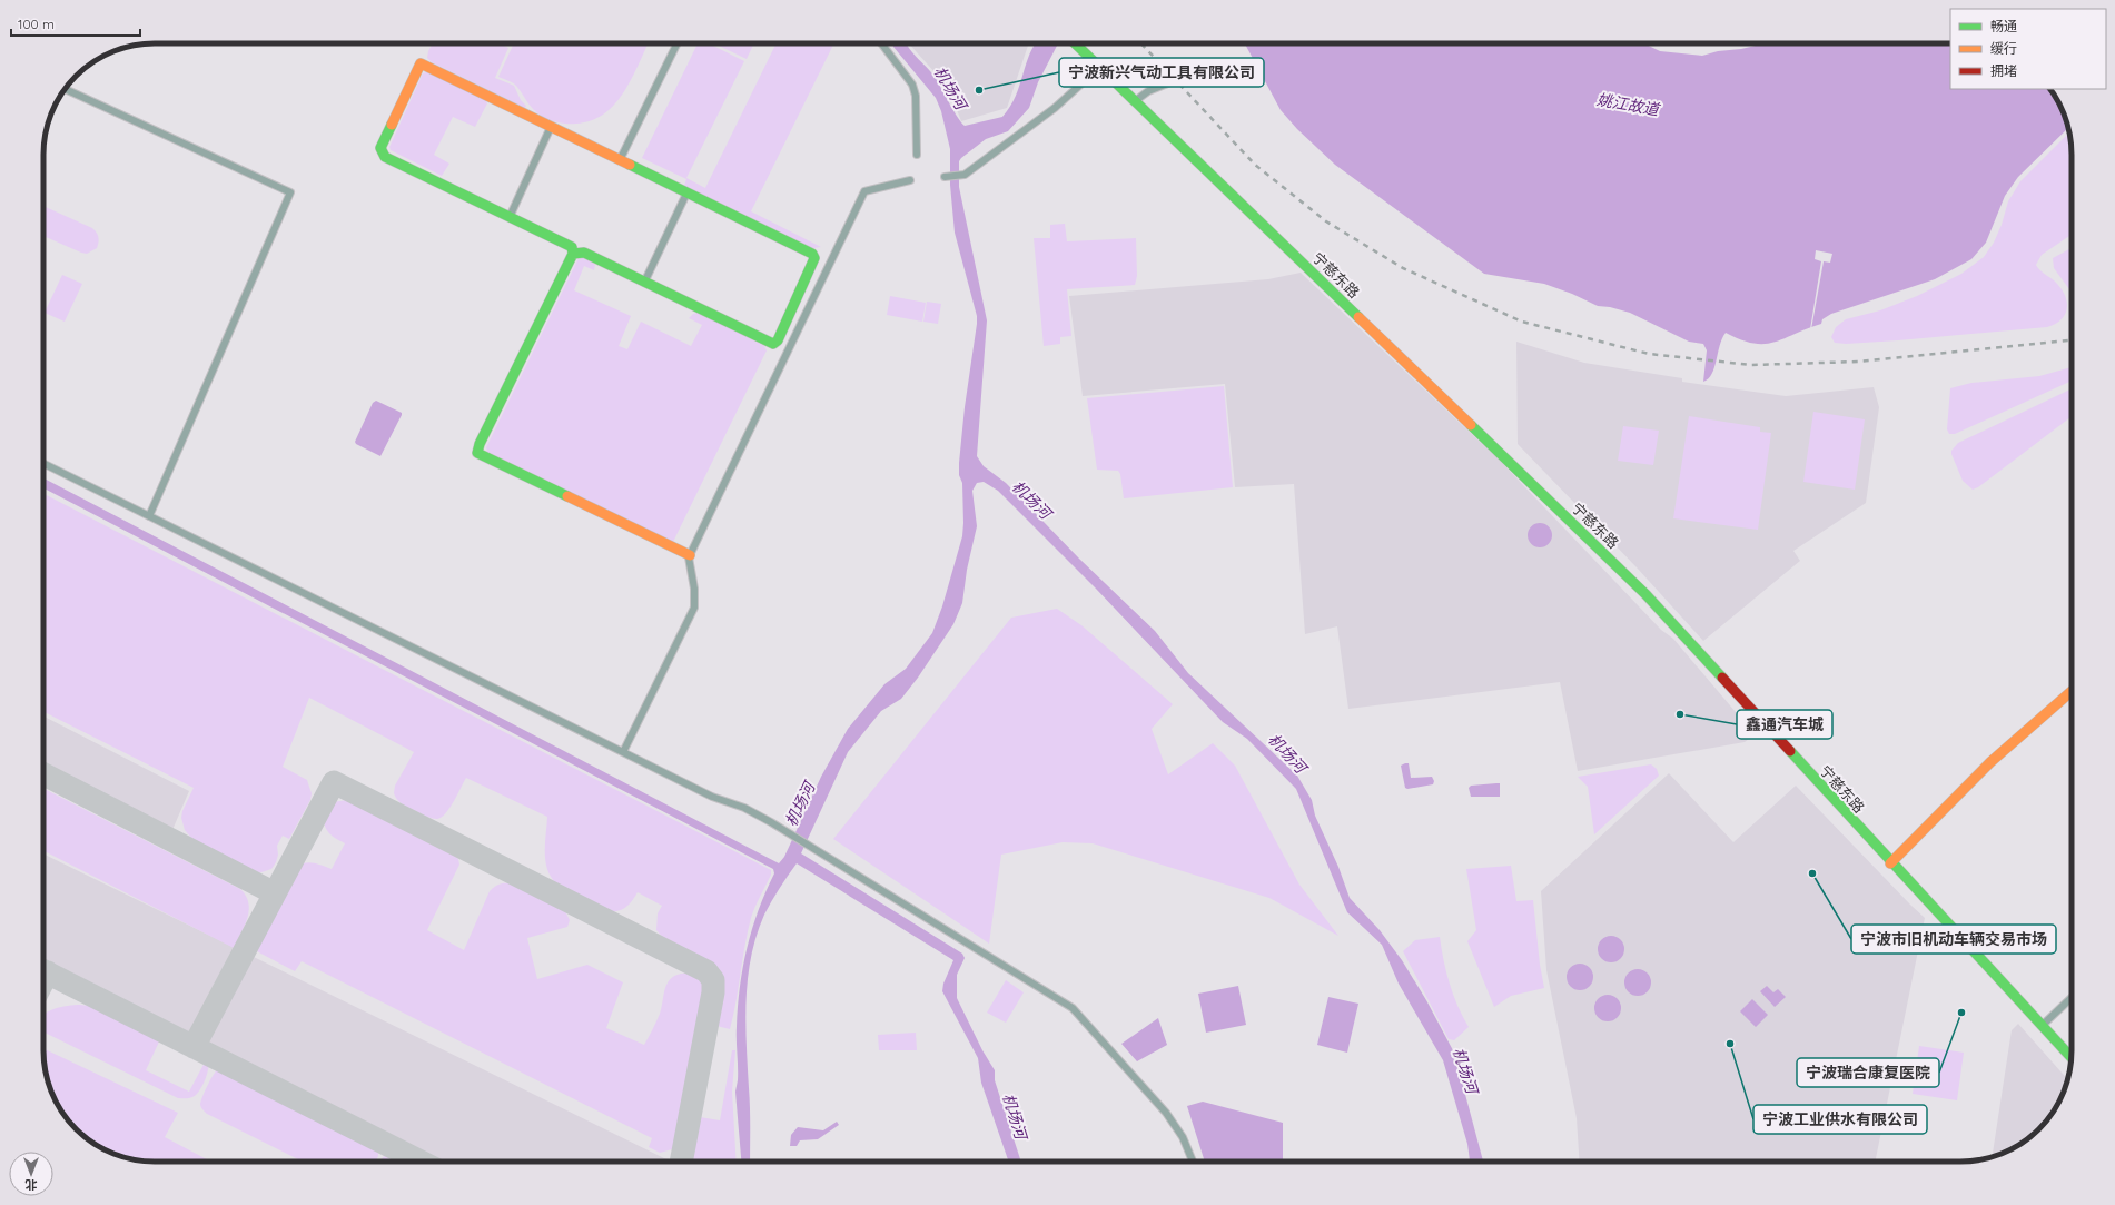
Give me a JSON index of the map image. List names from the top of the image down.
{
  "streets": {
    "street": ["宁慈东路"]
  },
  "water": ["机场河", "姚江故道"],
  "places": [
    "宁波新兴气动工具有限公司",
    "鑫通汽车城",
    "宁波市旧机动车辆交易市场",
    "宁波瑞合康复医院",
    "宁波工业供水有限公司"
  ],
  "legend": ["畅通", "缓行", "拥堵"],
  "scale_bar": "100 m",
  "north": "bottom"
}
